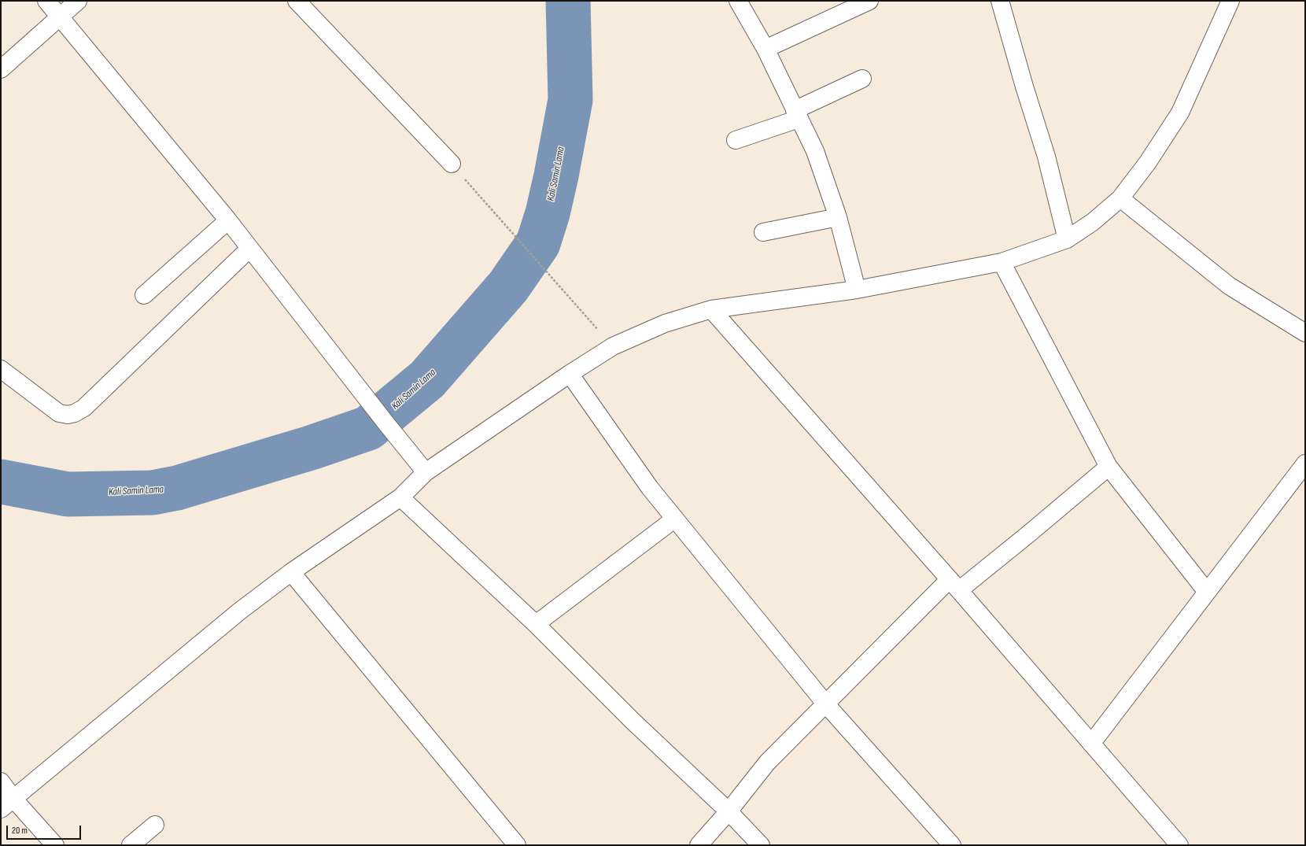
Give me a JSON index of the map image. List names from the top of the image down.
{
  "water": ["Kali Samin Lama"],
  "scale_bar": "20 m"
}
